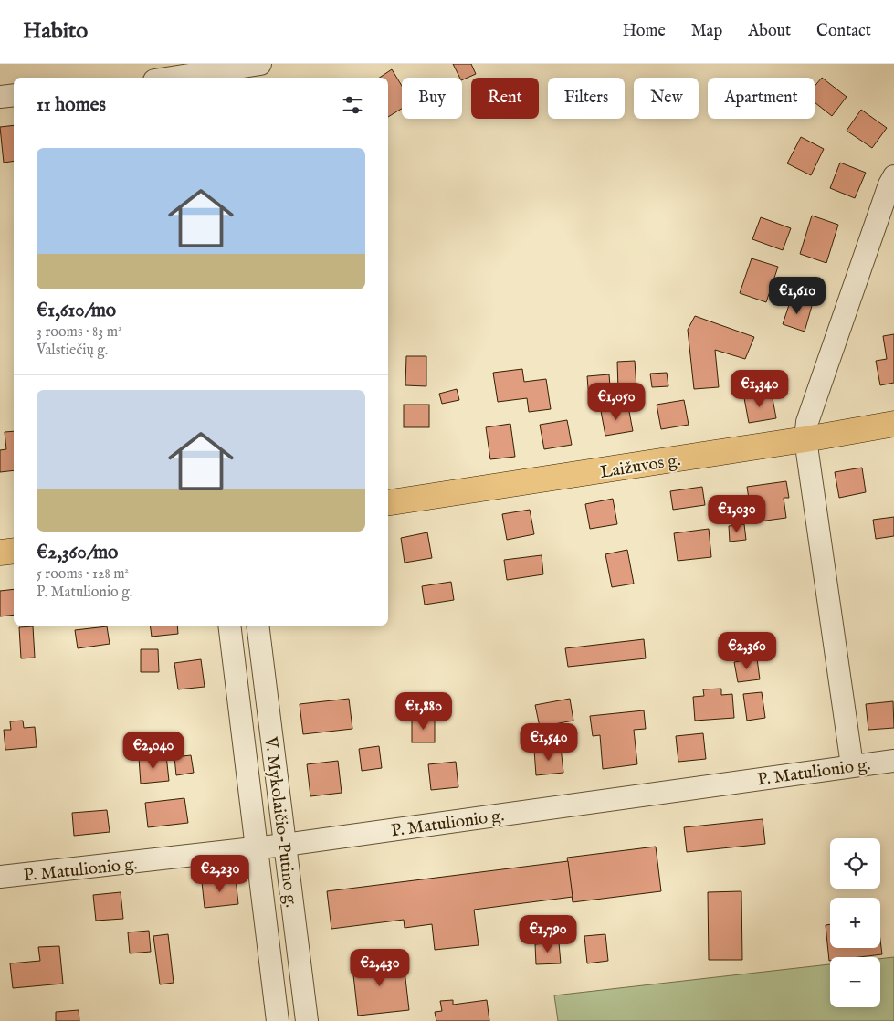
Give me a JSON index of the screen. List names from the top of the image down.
{
  "streets": {
    "main road": ["Laižuvos g."],
    "street": ["P. Matulionio g.", "V. Mykolaičio-Putino g."]
  },
  "crossings": [
    ["P. Matulionio g.", "V. Mykolaičio-Putino g."]
  ],
  "page": {
    "header": "Habito",
    "nav": [
      "Home",
      "Map",
      "About",
      "Contact"
    ],
    "chip": [
      "Buy",
      "Rent",
      "Filters",
      "New",
      "Apartment"
    ],
    "heading": "11 homes",
    "list": [
      {
        "name": "€1,610/mo",
        "note": "3 rooms · 83 m² · Valstiečių g."
      },
      {
        "name": "€2,360/mo",
        "note": "5 rooms · 128 m² · P. Matulionio g."
      }
    ],
    "price": [
      "€1,610",
      "€1,340",
      "€1,050",
      "€1,030",
      "€2,360",
      "€1,880",
      "€1,540",
      "€2,040",
      "€2,230",
      "€1,790",
      "€2,430"
    ],
    "map_buttons": ["+", "−"]
  }
}
